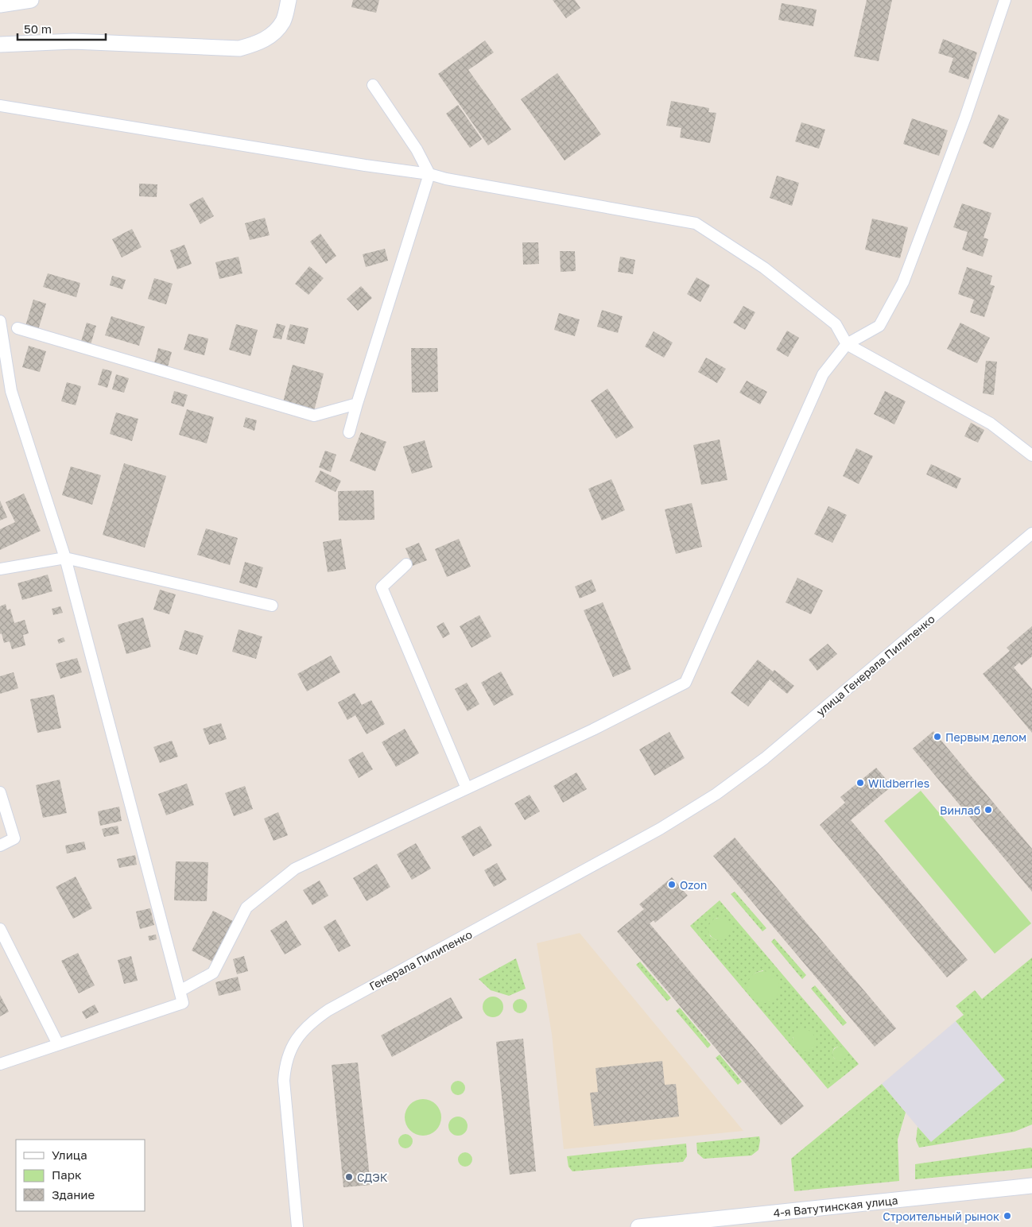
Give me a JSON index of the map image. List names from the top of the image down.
{
  "streets": {
    "street": ["улица Генерала Пилипенко", "Генерала Пилипенко", "4-я Ватутинская улица"]
  },
  "crossings": [
    ["улица Генерала Пилипенко", "Генерала Пилипенко"]
  ],
  "places": [
    "Первым делом",
    "Wildberries",
    "Винлаб",
    "Ozon",
    "СДЭК",
    "Строительный рынок"
  ],
  "legend": ["Улица", "Парк", "Здание"],
  "scale_bar": "50 m"
}
